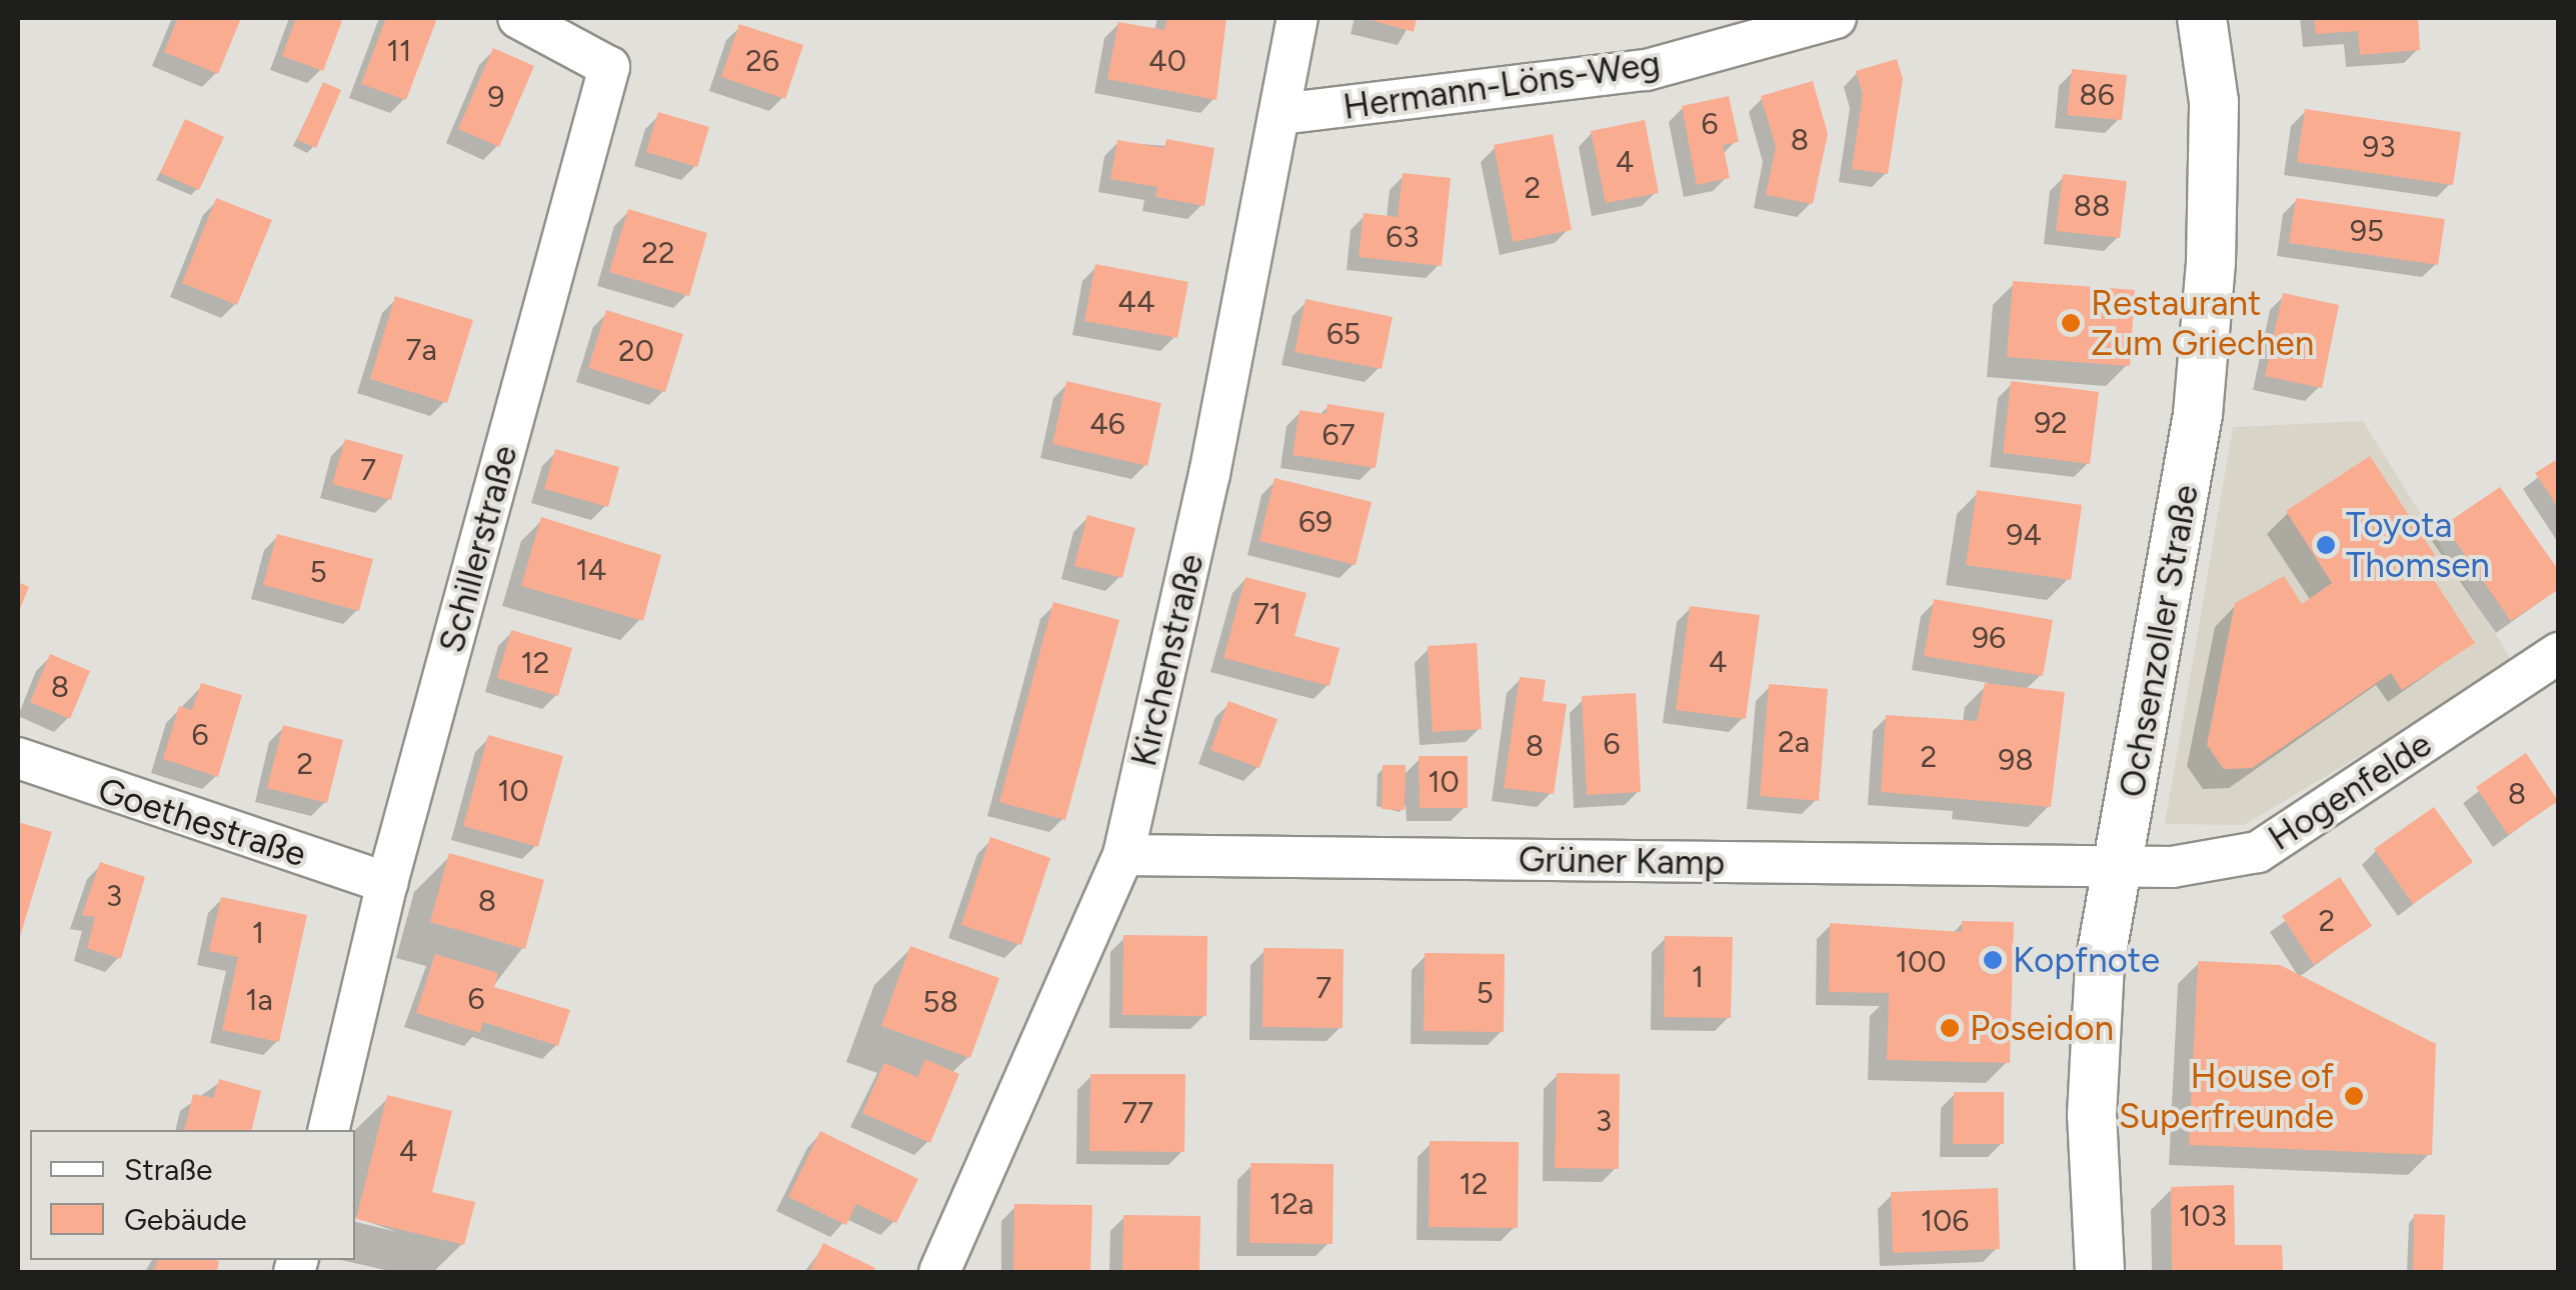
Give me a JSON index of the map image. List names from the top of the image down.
{
  "streets": {
    "street": [
      "Hermann-Löns-Weg",
      "Schillerstraße",
      "Ochsenzoller Straße",
      "Kirchenstraße",
      "Hogenfelde",
      "Goethestraße",
      "Grüner Kamp"
    ]
  },
  "crossings": [
    ["Hermann-Löns-Weg", "Kirchenstraße"],
    ["Schillerstraße", "Goethestraße"],
    ["Ochsenzoller Straße", "Hogenfelde"],
    ["Ochsenzoller Straße", "Grüner Kamp"],
    ["Kirchenstraße", "Grüner Kamp"],
    ["Hogenfelde", "Grüner Kamp"]
  ],
  "places": [
    "Restaurant Zum Griechen",
    "Toyota Thomsen",
    "Kopfnote",
    "Poseidon",
    "House of Superfreunde"
  ],
  "house_numbers": [
    "11",
    "26",
    "40",
    "86",
    "9",
    "6",
    "8",
    "93",
    "4",
    "2",
    "88",
    "95",
    "63",
    "22",
    "44",
    "65",
    "7a",
    "20",
    "92",
    "46",
    "67",
    "7",
    "69",
    "94",
    "14",
    "5",
    "71",
    "96",
    "4",
    "12",
    "8",
    "6",
    "2a",
    "6",
    "8",
    "2",
    "98",
    "2",
    "10",
    "10",
    "8",
    "3",
    "8",
    "2",
    "1",
    "100",
    "1",
    "7",
    "5",
    "6",
    "1a",
    "58",
    "77",
    "3",
    "4",
    "12",
    "12a",
    "103",
    "106"
  ],
  "legend": ["Straße", "Gebäude"]
}
